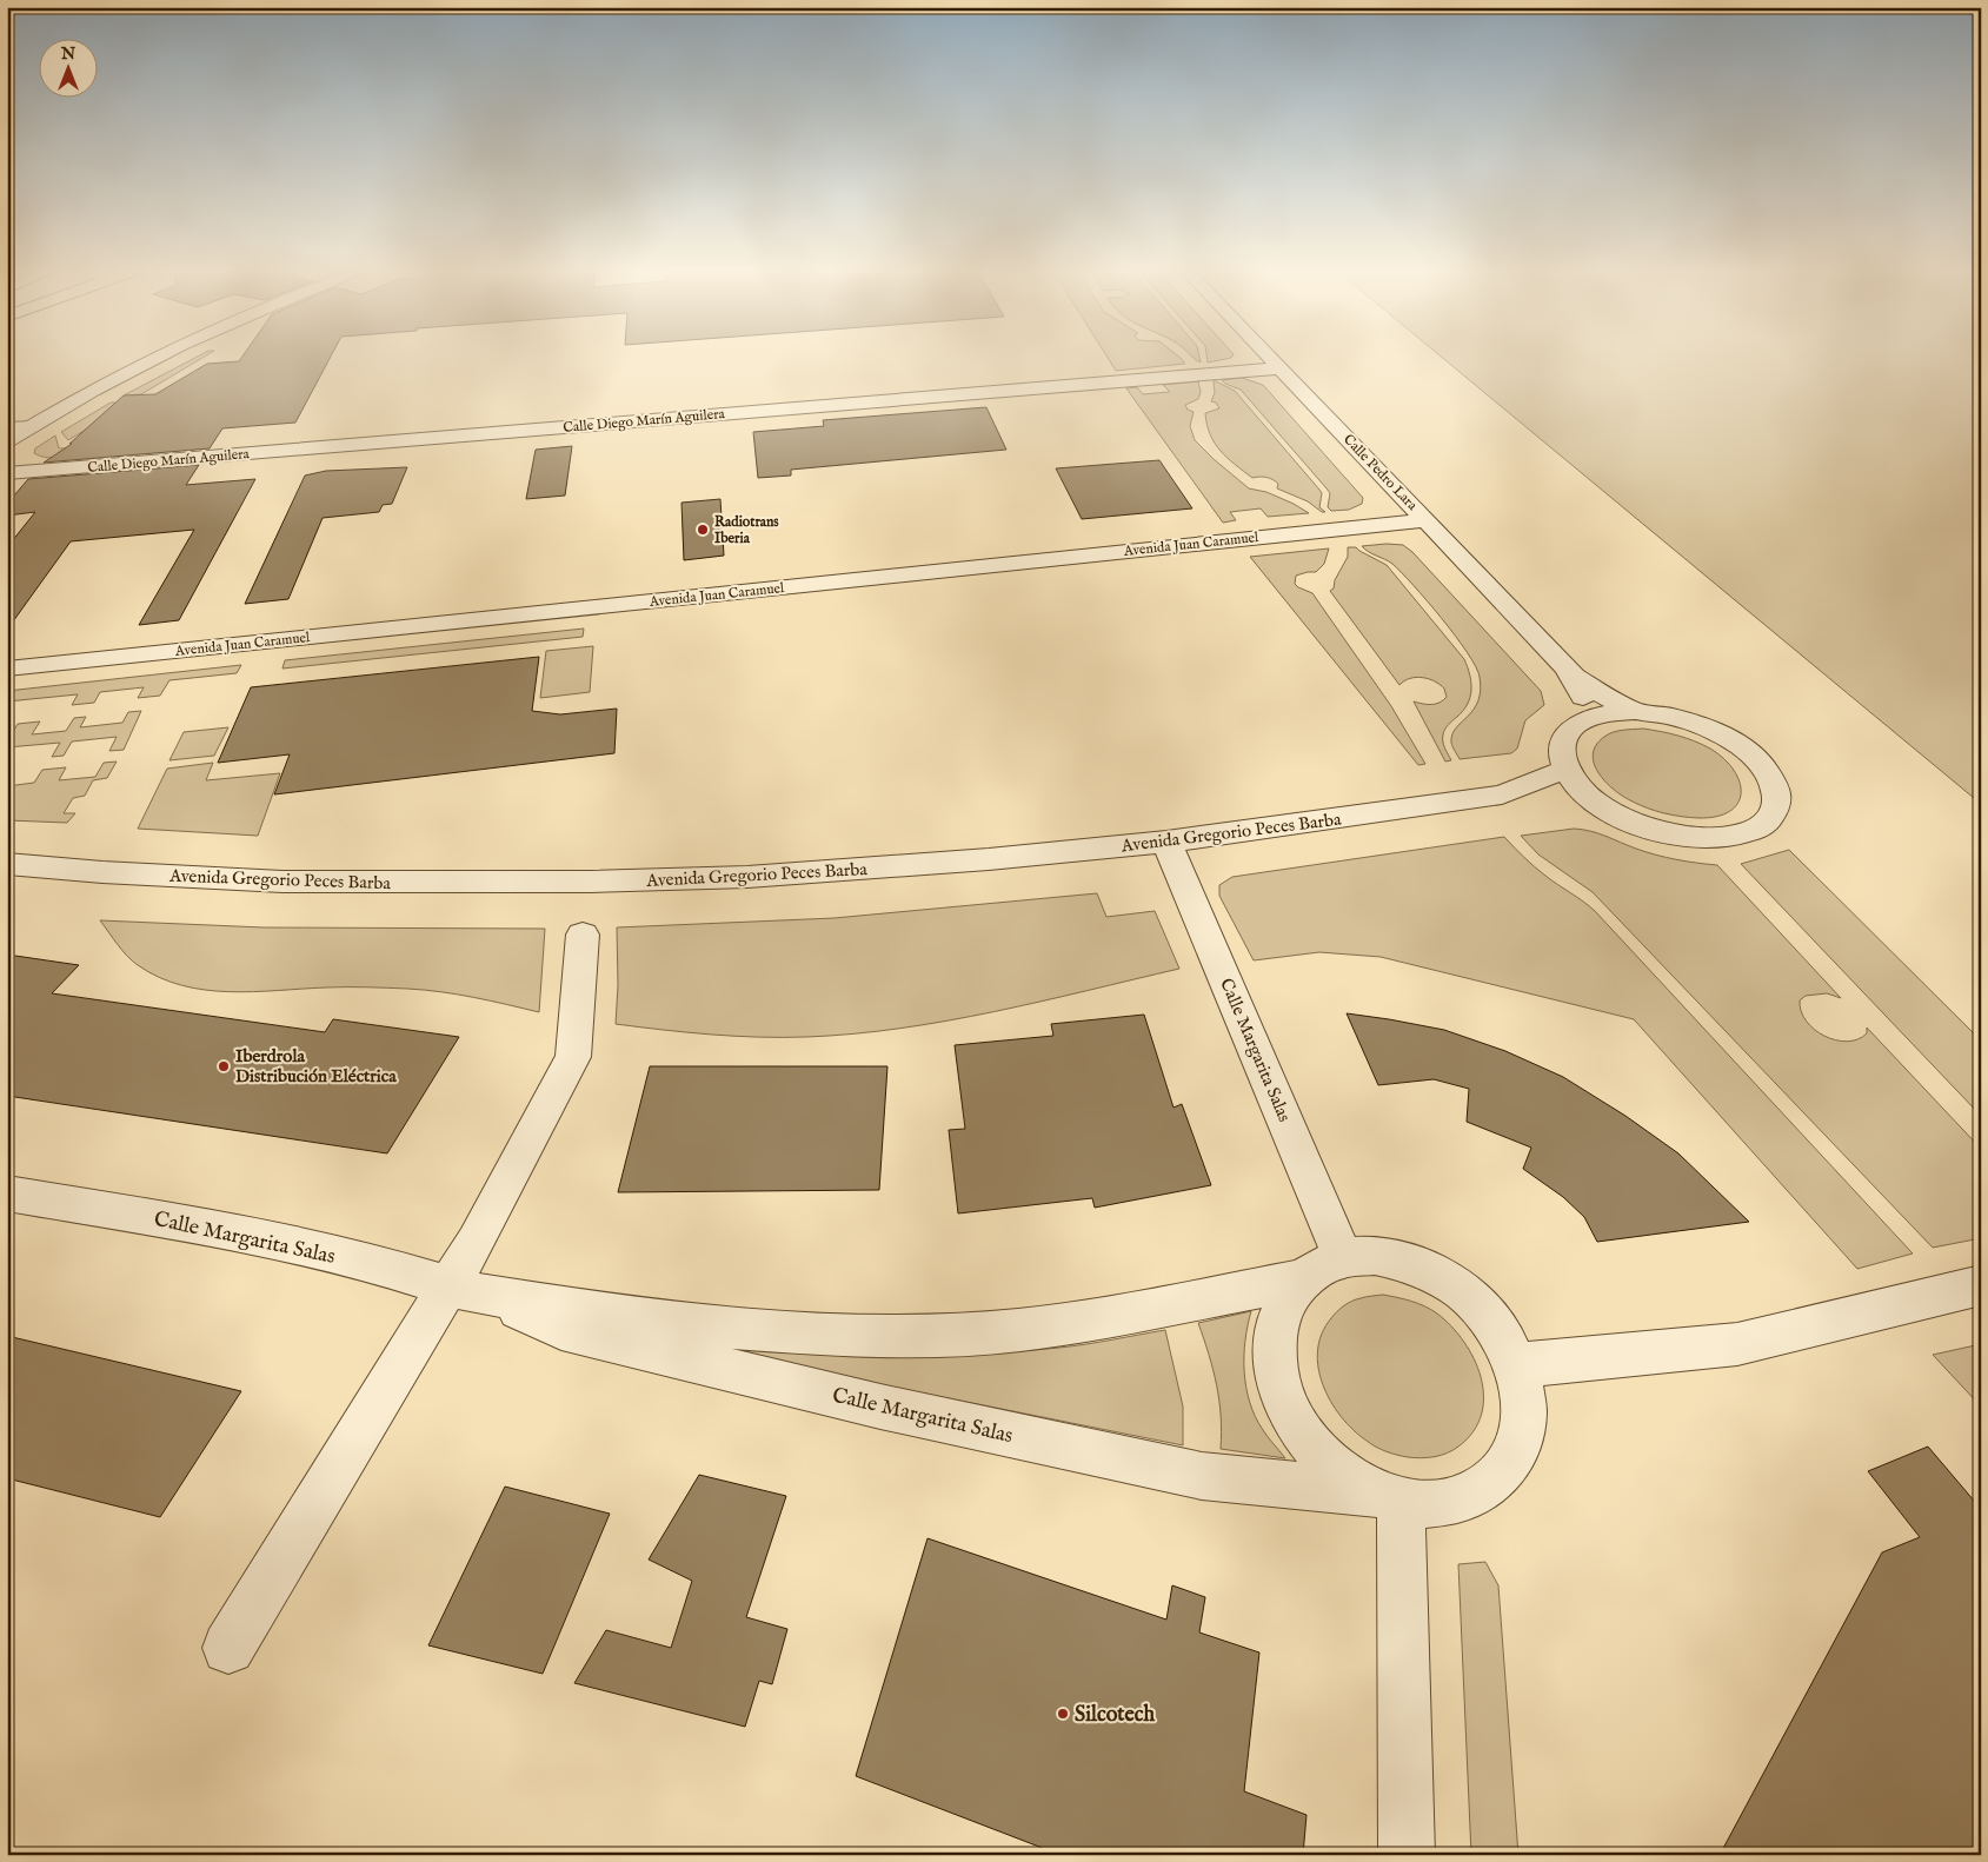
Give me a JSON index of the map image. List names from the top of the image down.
{
  "streets": {
    "street": [
      "Calle Diego Marín Aguilera",
      "Calle Pedro Lara",
      "Avenida Juan Caramuel",
      "Avenida Gregorio Peces Barba",
      "Calle Margarita Salas"
    ]
  },
  "crossings": [
    ["Calle Diego Marín Aguilera", "Calle Pedro Lara"],
    ["Calle Pedro Lara", "Avenida Juan Caramuel"],
    ["Avenida Gregorio Peces Barba", "Calle Margarita Salas"]
  ],
  "places": ["Radiotrans Iberia", "Iberdrola Distribución Eléctrica", "Silcotech"],
  "north": "top"
}
